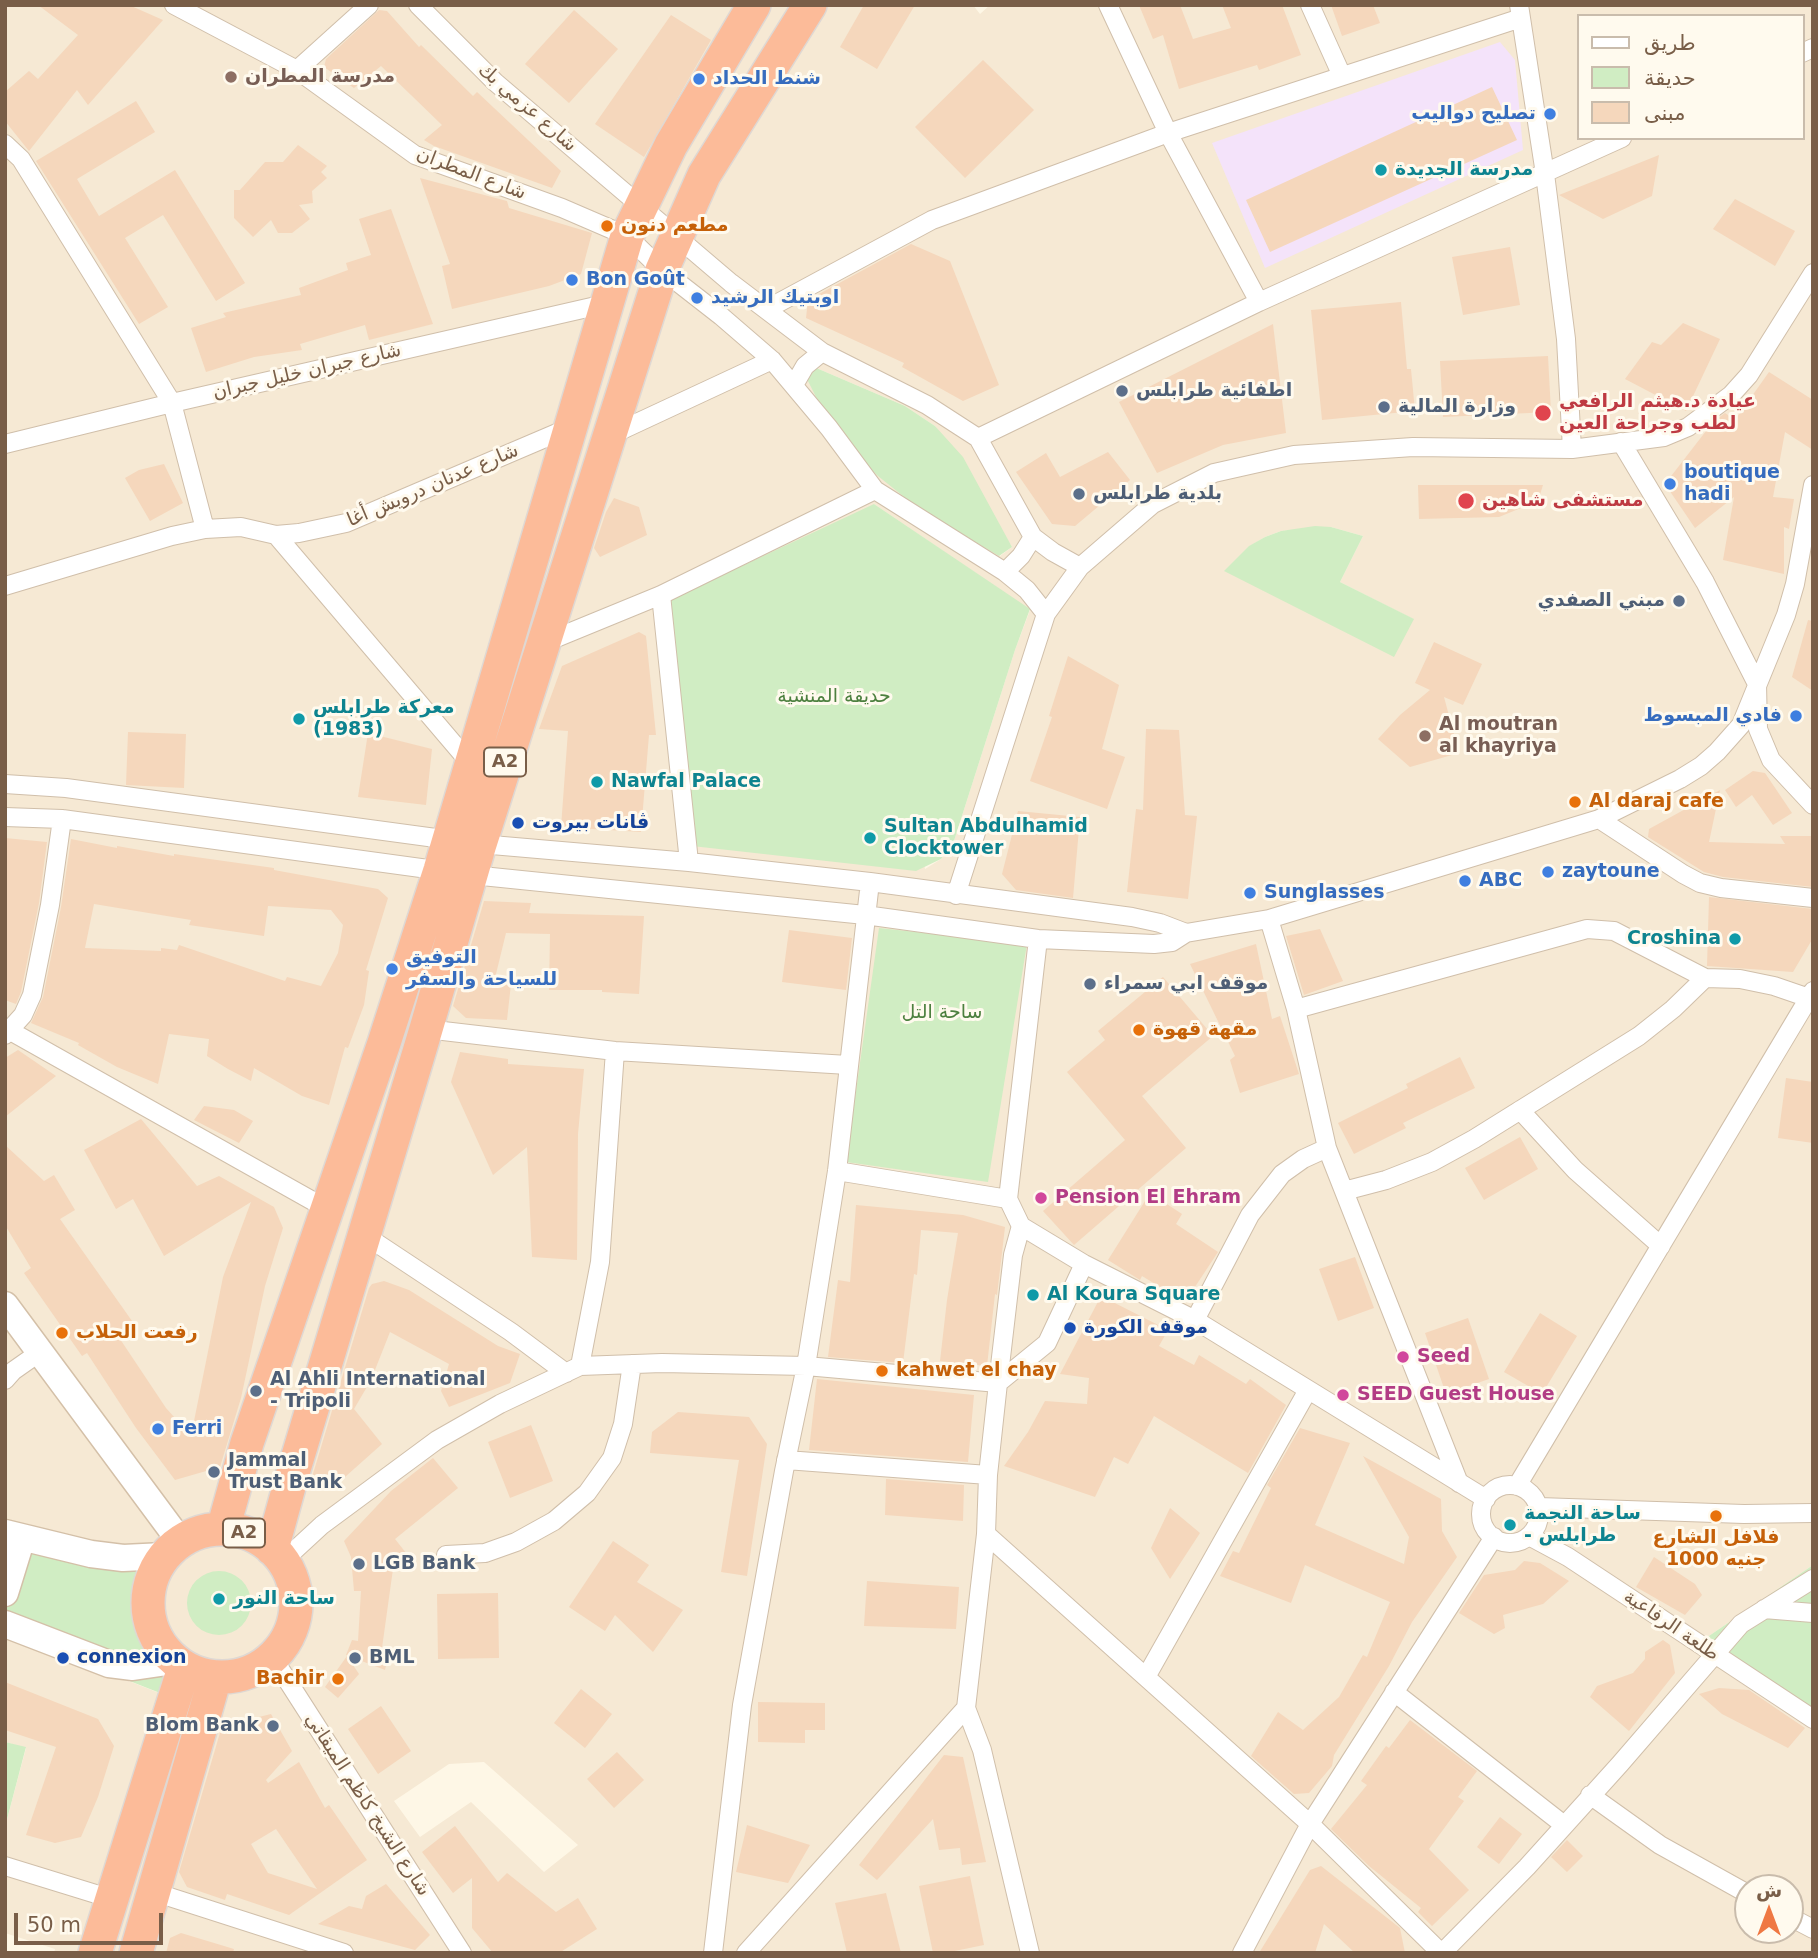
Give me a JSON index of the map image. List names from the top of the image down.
{
  "streets": {
    "highway": ["A2"],
    "street": [
      "شارع عزمي بك",
      "شارع المطران",
      "شارع جبران خليل جبران",
      "شارع عدنان درويش أغا",
      "طلعة الرفاعية",
      "شارع الشيخ كاظم الميقاتي"
    ]
  },
  "crossings": [
    ["شارع عزمي بك", "A2"],
    ["شارع المطران", "A2"],
    ["شارع جبران خليل جبران", "A2"],
    ["شارع عدنان درويش أغا", "A2"],
    ["A2", "شارع الشيخ كاظم الميقاتي"]
  ],
  "parks": ["حديقة المنشية", "ساحة التل"],
  "places": [
    "مدرسة المطران",
    "شنط الحداد",
    "تصليح دواليب",
    "مدرسة الجديدة",
    "مطعم دنون",
    "Bon Goût",
    "اوبتيك الرشيد",
    "اطفائية طرابلس",
    "وزارة المالية",
    "عيادة د.هيثم الرافعي لطب وجراحة العين",
    "boutique hadi",
    "بلدية طرابلس",
    "مستشفى شاهين",
    "مبني الصفدي",
    "فادي المبسوط",
    "معركة طرابلس (1983)",
    "Al moutran al khayriya",
    "Nawfal Palace",
    "Al daraj cafe",
    "ڤانات بيروت",
    "Sultan Abdulhamid Clocktower",
    "zaytoune",
    "ABC",
    "Sunglasses",
    "Croshina",
    "التوفيق للسياحة والسفر",
    "موقف ابي سمراء",
    "مقهة قهوة",
    "Pension El Ehram",
    "Al Koura Square",
    "موقف الكورة",
    "رفعت الحلاب",
    "Seed",
    "kahwet el chay",
    "Al Ahli International - Tripoli",
    "SEED Guest House",
    "Ferri",
    "Jammal Trust Bank",
    "فلافل الشارع 1000 جنيه",
    "ساحة النجمة - طرابلس",
    "LGB Bank",
    "ساحة النور",
    "connexion",
    "BML",
    "Bachir",
    "Blom Bank"
  ],
  "legend": ["طريق", "حديقة", "مبنى"],
  "scale_bar": "50 m",
  "north": "top"
}
